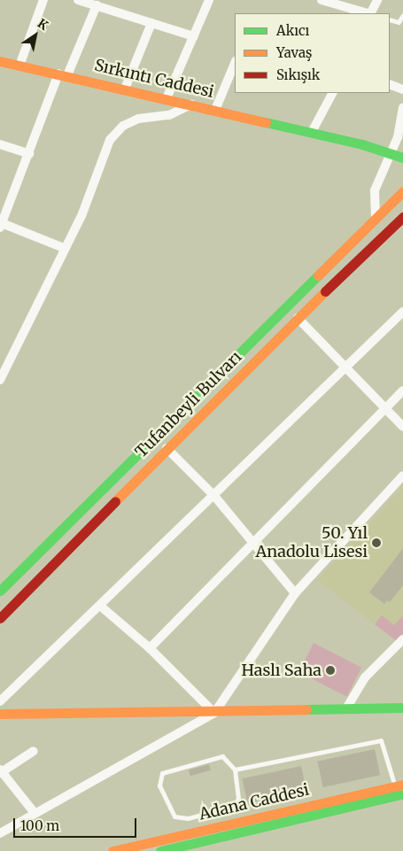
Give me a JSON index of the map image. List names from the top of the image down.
{
  "streets": {
    "main road": ["Sırkıntı Caddesi", "Tufanbeyli Bulvarı", "Adana Caddesi"]
  },
  "places": ["50. Yıl Anadolu Lisesi", "Haslı Saha"],
  "legend": ["Akıcı", "Yavaş", "Sıkışık"],
  "scale_bar": "100 m",
  "north": "top right"
}
